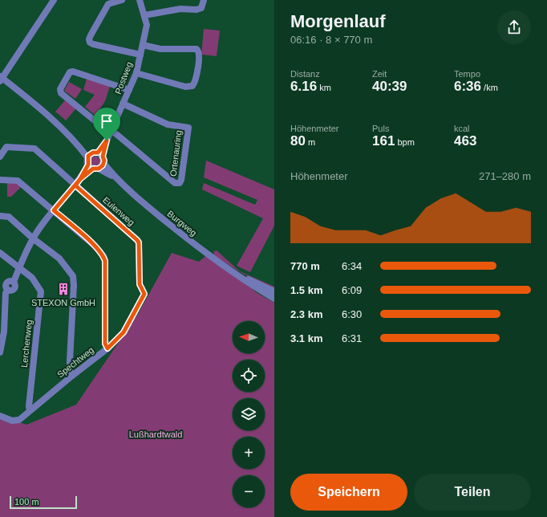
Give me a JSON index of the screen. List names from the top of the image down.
{
  "streets": {
    "street": [
      "Postweg",
      "Ortenauring",
      "Eulenweg",
      "Burgweg",
      "Lerchenweg",
      "Spechtweg"
    ]
  },
  "crossings": [
    ["Postweg", "Ortenauring"],
    ["Postweg", "Eulenweg"],
    ["Postweg", "Burgweg"],
    ["Postweg", "Lerchenweg"],
    ["Eulenweg", "Spechtweg"],
    ["Lerchenweg", "Spechtweg"]
  ],
  "parks": ["Lußhardtwald"],
  "places": {
    "building": ["STEXON GmbH"]
  },
  "scale_bar": "100 m",
  "north": "left",
  "page": {
    "heading": ["Morgenlauf", "06:16 · 8 × 770 m"],
    "stats": [
      ["Distanz", "6.16 km"],
      ["Zeit", "40:39"],
      ["Tempo", "6:36 /km"],
      ["Höhenmeter", "80 m"],
      ["Puls", "161 bpm"],
      ["kcal", "463"]
    ],
    "chart": ["Höhenmeter", "271–280 m"],
    "list": [
      {
        "name": "770 m",
        "note": "6:34"
      },
      {
        "name": "1.5 km",
        "note": "6:09"
      },
      {
        "name": "2.3 km",
        "note": "6:30"
      },
      {
        "name": "3.1 km",
        "note": "6:31"
      }
    ],
    "map_buttons": ["+", "−"],
    "buttons": ["Speichern", "Teilen"],
    "scale": "100 m"
  }
}
